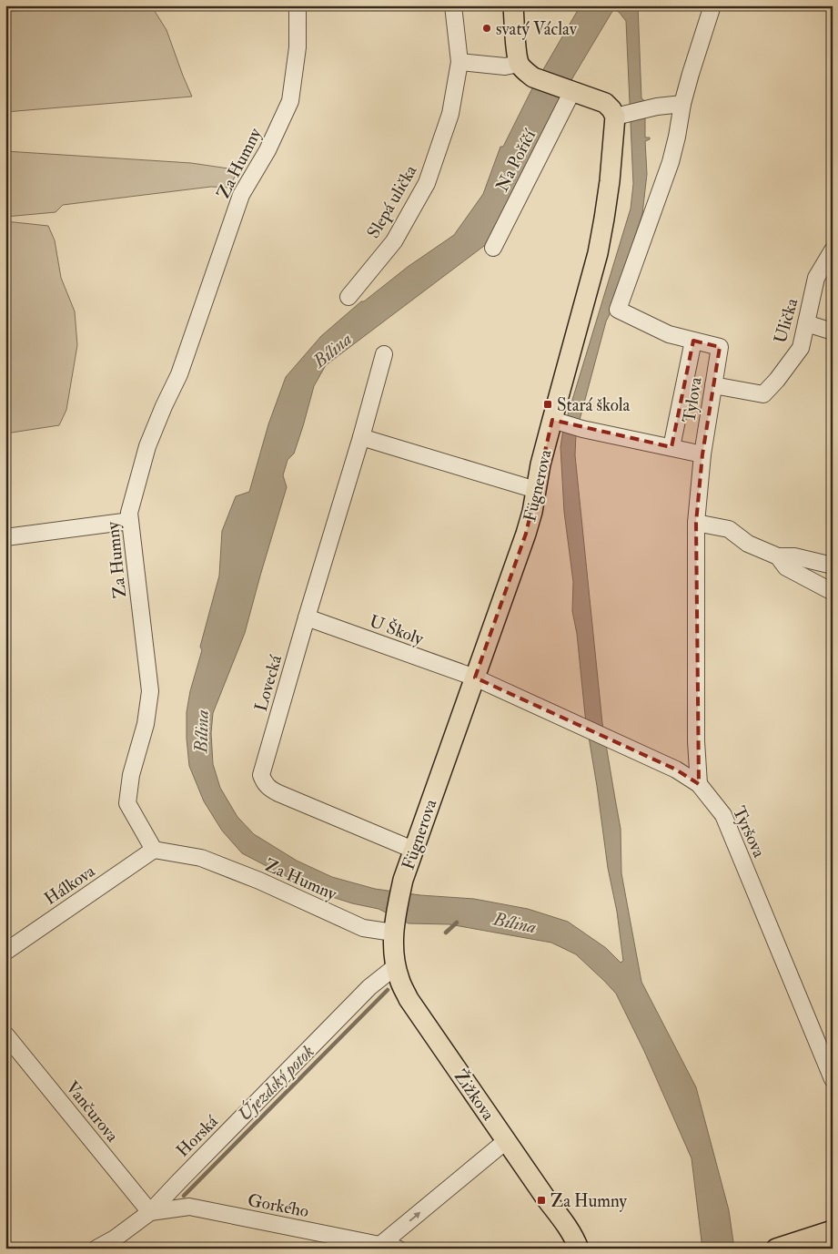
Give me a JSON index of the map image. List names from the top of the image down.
{
  "streets": {
    "main road": ["Fügnerova", "Žižkova"],
    "street": [
      "Na Poříčí",
      "Za Humny",
      "Slepá ulička",
      "Ulička",
      "Tylova",
      "U Školy",
      "Lovecká",
      "Tyršova",
      "Hálkova",
      "Vančurova",
      "Horská",
      "Gorkého"
    ]
  },
  "crossings": [
    ["Za Humny", "Fügnerova"],
    ["Za Humny", "Hálkova"],
    ["Za Humny", "Žižkova"],
    ["Ulička", "Tylova"],
    ["Tylova", "Tyršova"],
    ["Fügnerova", "U Školy"],
    ["Fügnerova", "Lovecká"],
    ["Fügnerova", "Tyršova"],
    ["Fügnerova", "Žižkova"],
    ["U Školy", "Lovecká"],
    ["U Školy", "Tyršova"],
    ["Žižkova", "Horská"],
    ["Vančurova", "Horská"],
    ["Vančurova", "Gorkého"],
    ["Horská", "Gorkého"]
  ],
  "water": ["Bílina", "Újezdský potok"],
  "places": {
    "other": ["svatý Václav"],
    "transit": ["Stará škola", "Za Humny"]
  }
}
